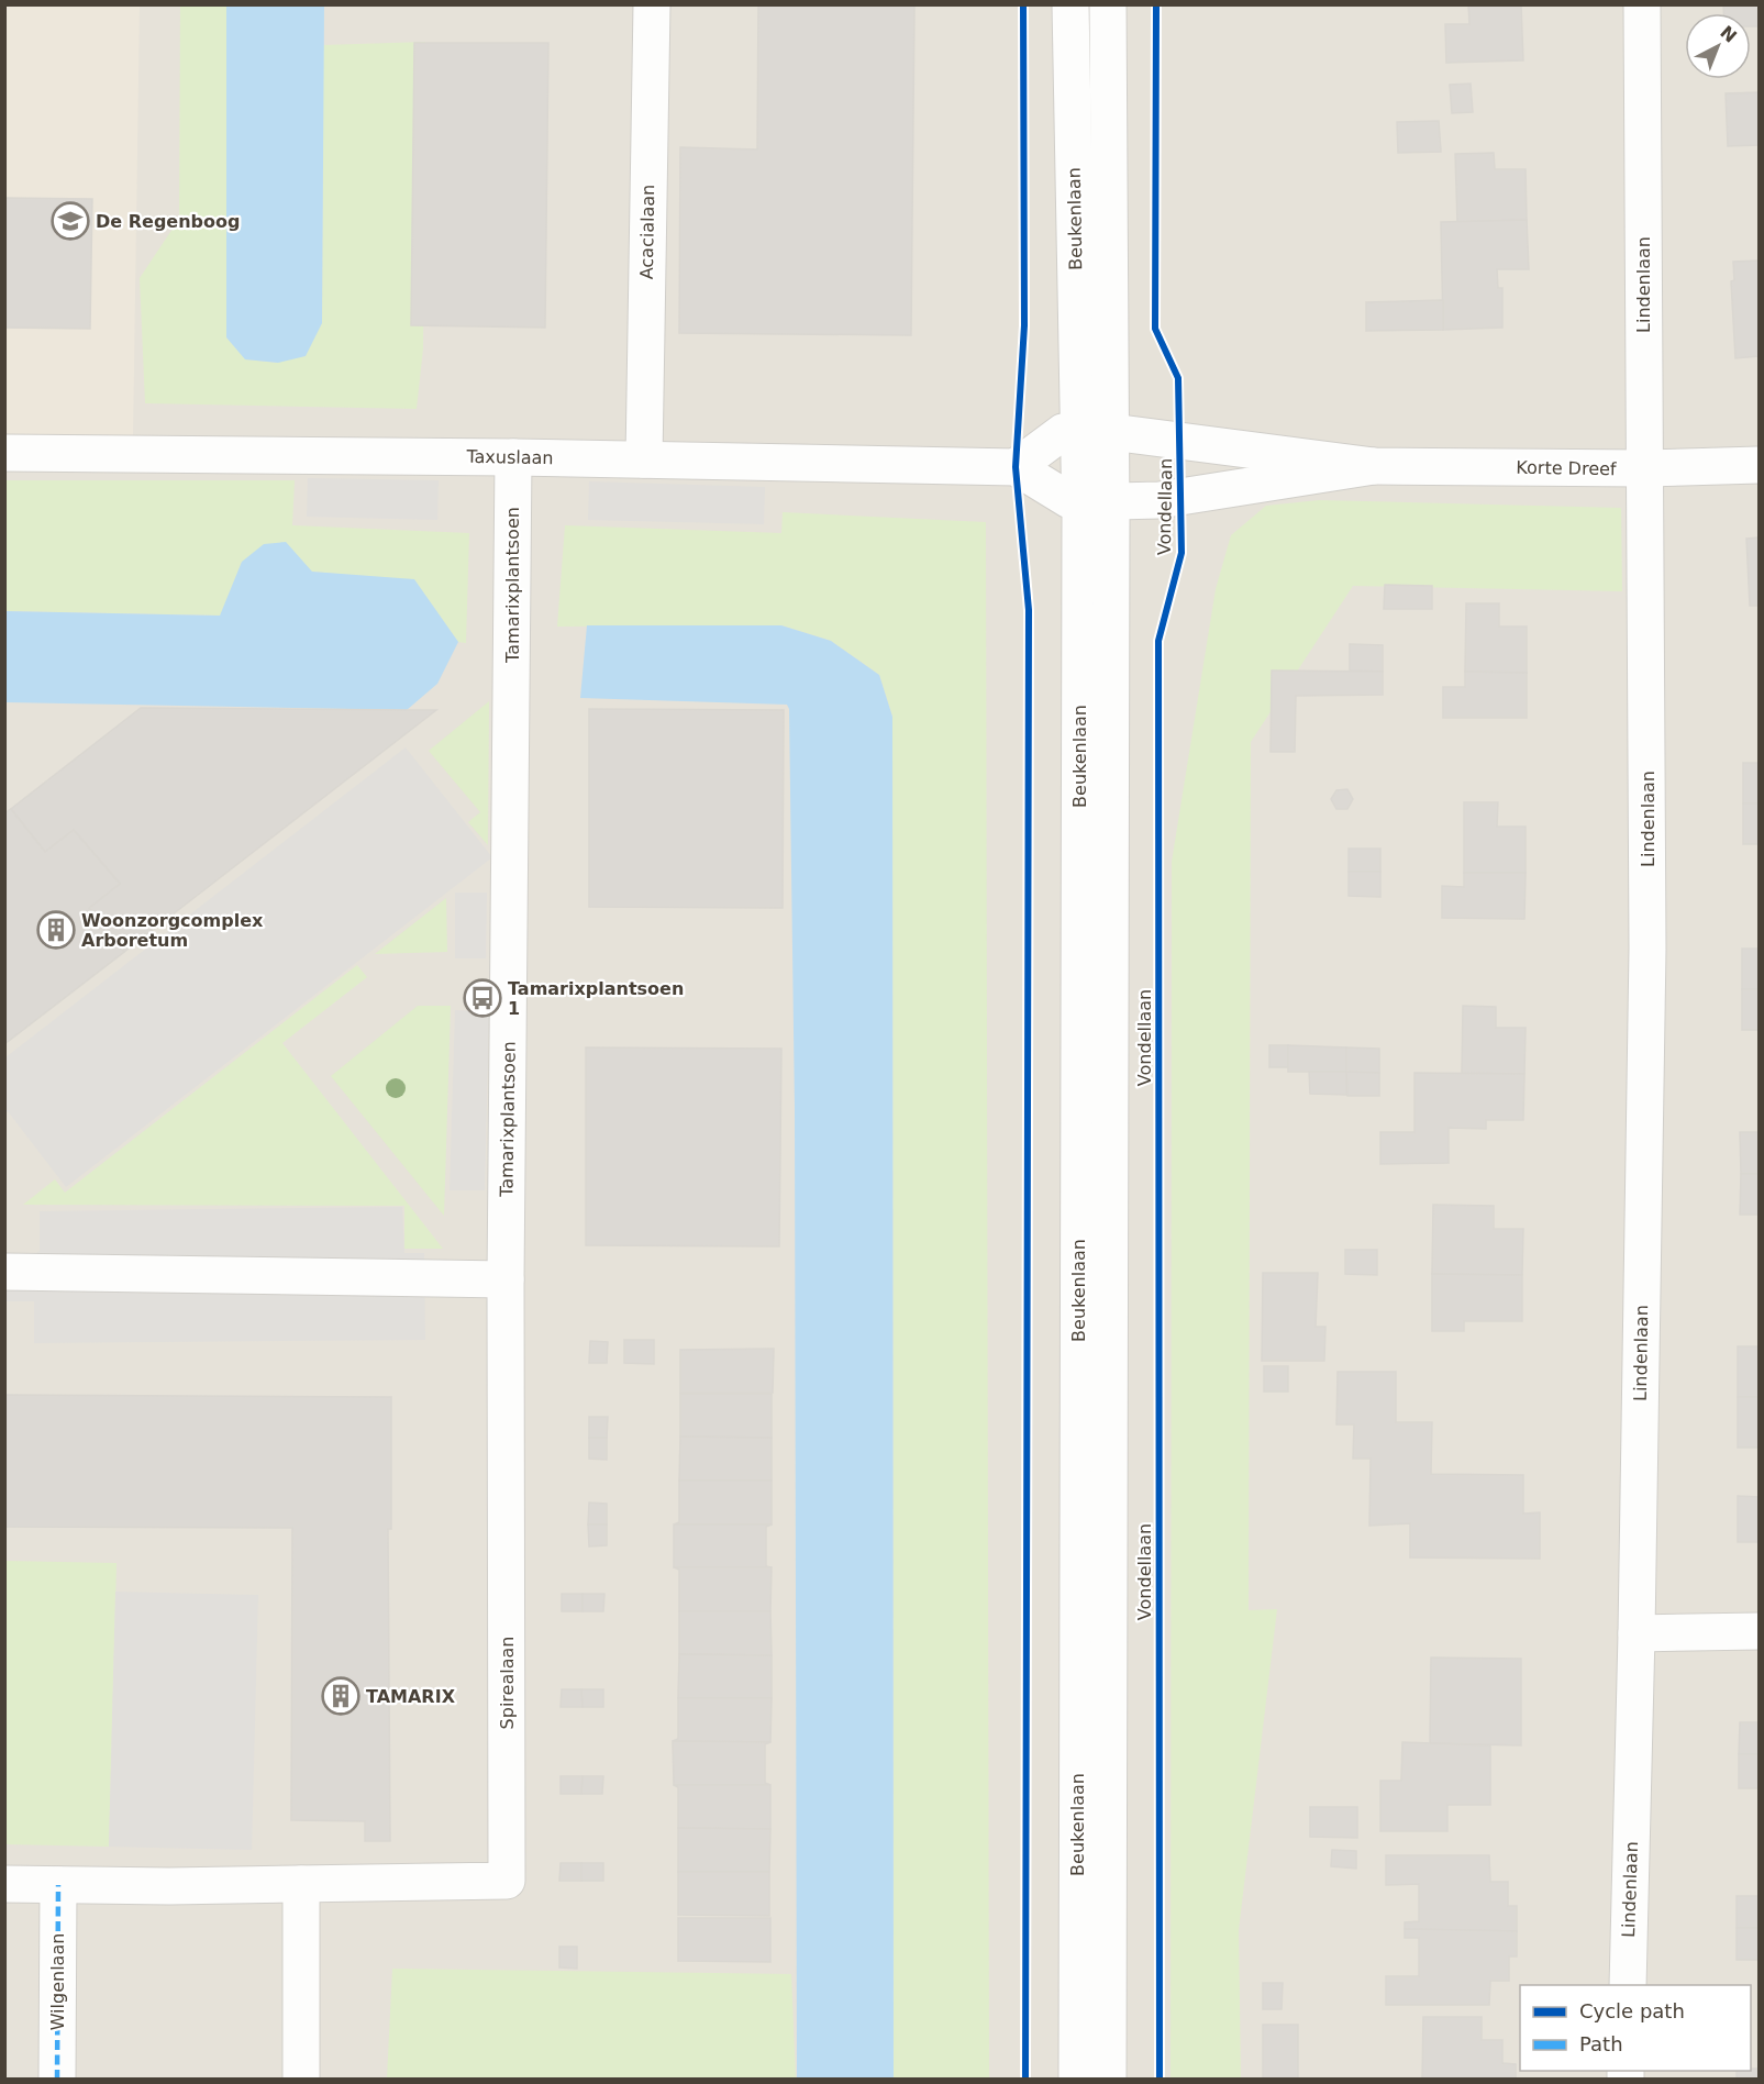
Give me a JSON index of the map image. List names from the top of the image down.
{
  "streets": {
    "street": [
      "Beukenlaan",
      "Acacialaan",
      "Lindenlaan",
      "Taxuslaan",
      "Korte Dreef",
      "Tamarixplantsoen",
      "Spirealaan",
      "Wilgenlaan"
    ],
    "cycle path": ["Vondellaan"]
  },
  "crossings": [
    ["Beukenlaan", "Korte Dreef"],
    ["Acacialaan", "Taxuslaan"],
    ["Lindenlaan", "Korte Dreef"],
    ["Taxuslaan", "Tamarixplantsoen"],
    ["Tamarixplantsoen", "Spirealaan"],
    ["Spirealaan", "Wilgenlaan"]
  ],
  "places": {
    "school or university": ["De Regenboog"],
    "building": ["Woonzorgcomplex Arboretum", "TAMARIX"],
    "bus stop": ["Tamarixplantsoen 1"]
  },
  "legend": ["Cycle path", "Path"],
  "north": "top right"
}
